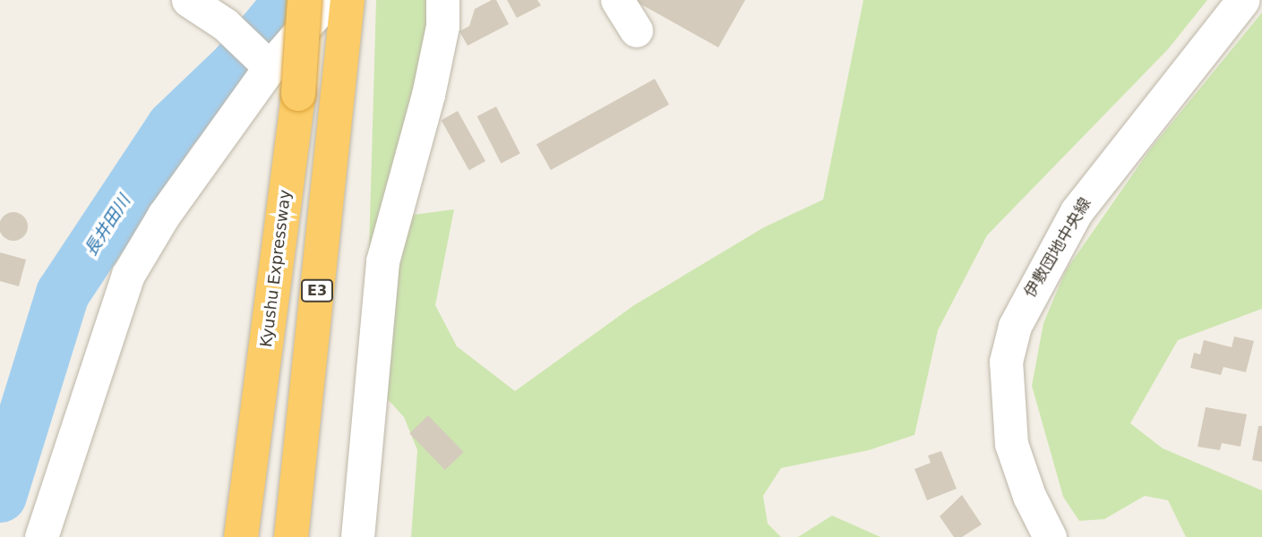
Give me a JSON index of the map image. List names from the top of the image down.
{
  "streets": {
    "highway": ["Kyushu Expressway", "E3"],
    "street": ["伊敷団地中央線"]
  },
  "water": ["長井田川"]
}
